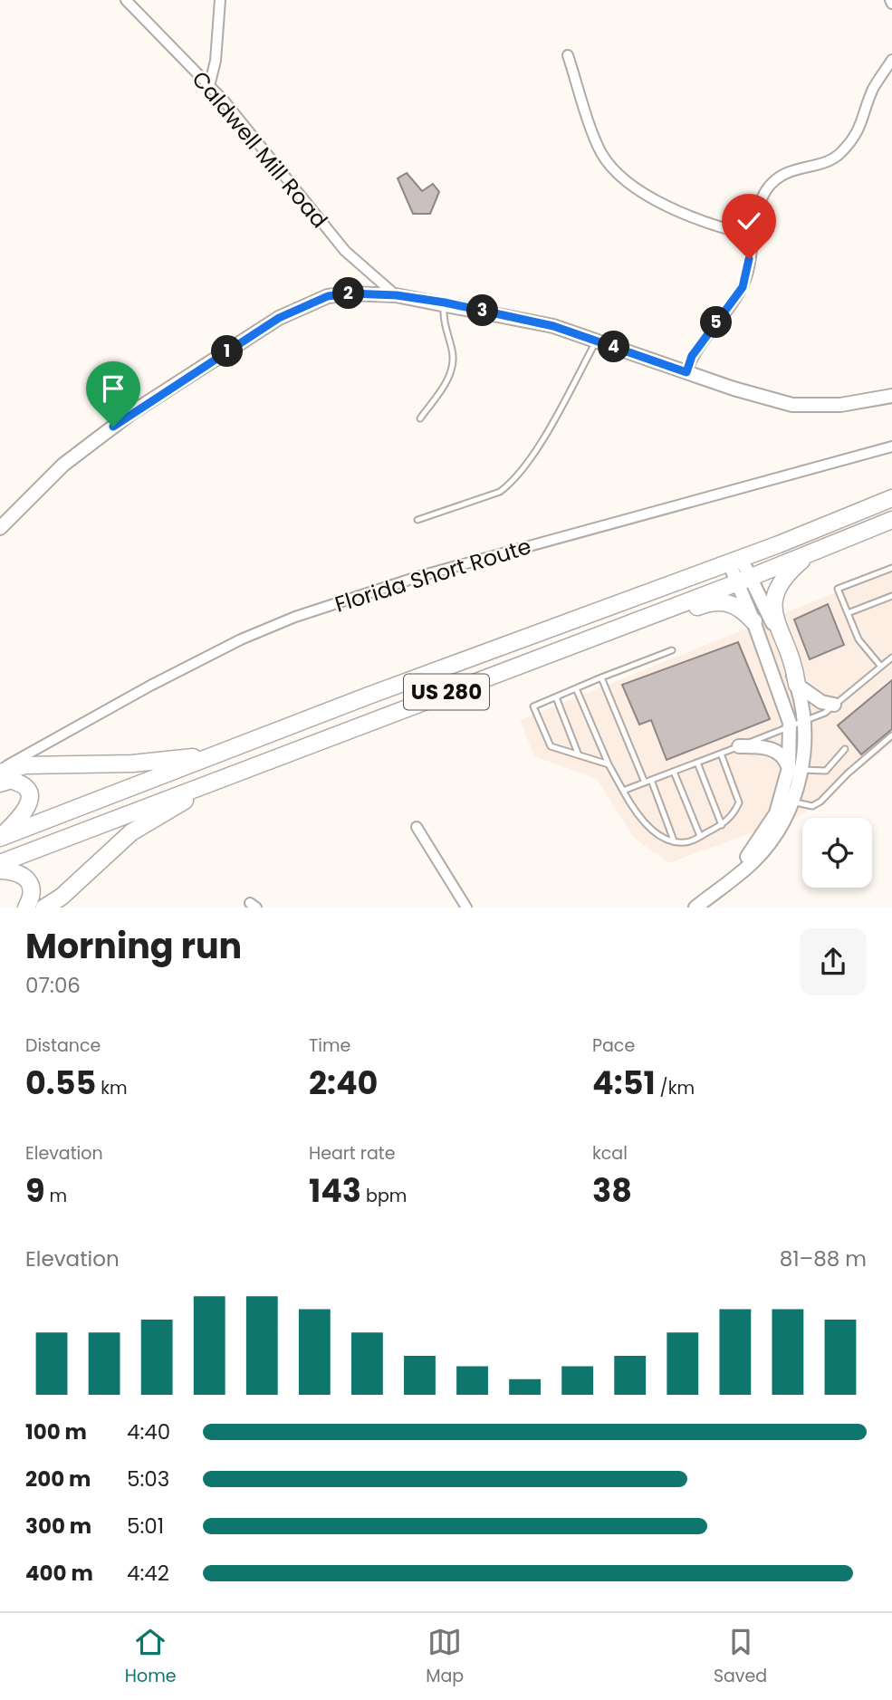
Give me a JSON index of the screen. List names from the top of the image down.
{
  "streets": {
    "highway": ["US 280"],
    "street": ["Caldwell Mill Road", "Florida Short Route"]
  },
  "page": {
    "pins": [
      "2",
      "3",
      "5",
      "4",
      "1"
    ],
    "heading": ["Morning run", "07:06"],
    "stats": [
      ["Distance", "0.55 km"],
      ["Time", "2:40"],
      ["Pace", "4:51 /km"],
      ["Elevation", "9 m"],
      ["Heart rate", "143 bpm"],
      ["kcal", "38"]
    ],
    "chart": ["Elevation", "81–88 m"],
    "list": [
      {
        "name": "100 m",
        "note": "4:40"
      },
      {
        "name": "200 m",
        "note": "5:03"
      },
      {
        "name": "300 m",
        "note": "5:01"
      },
      {
        "name": "400 m",
        "note": "4:42"
      }
    ],
    "tabs": ["Home", "Map", "Saved"]
  }
}
